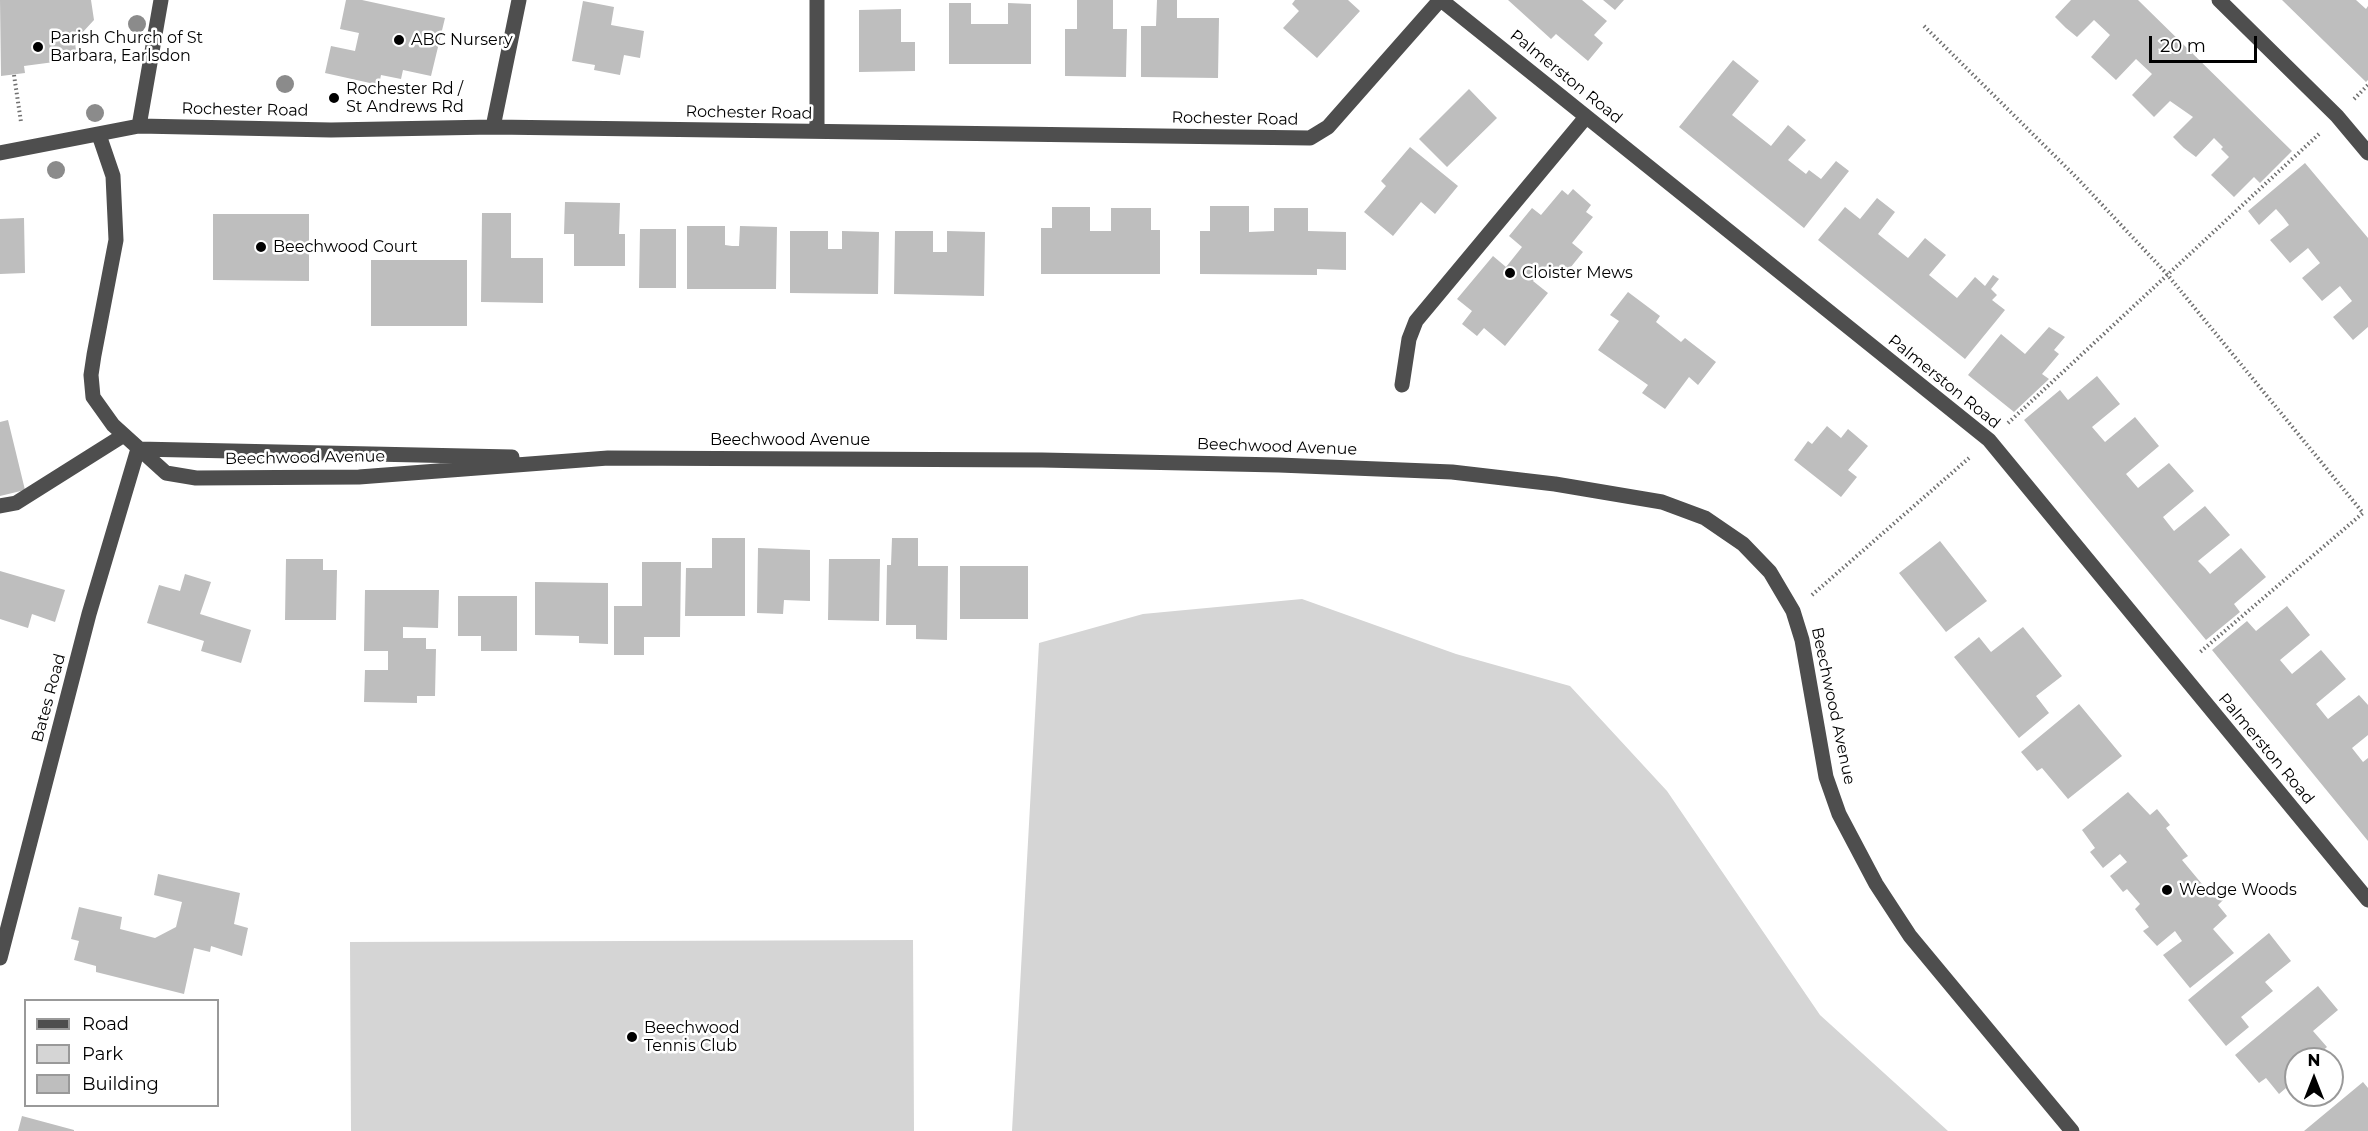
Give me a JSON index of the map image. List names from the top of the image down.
{
  "streets": {
    "street": [
      "Palmerston Road",
      "Rochester Road",
      "Beechwood Avenue",
      "Bates Road"
    ]
  },
  "crossings": [
    ["Palmerston Road", "Rochester Road"],
    ["Rochester Road", "Beechwood Avenue"],
    ["Beechwood Avenue", "Bates Road"]
  ],
  "places": [
    "ABC Nursery",
    "Parish Church of St Barbara, Earlsdon",
    "Rochester Rd / St Andrews Rd",
    "Beechwood Court",
    "Cloister Mews",
    "Wedge Woods",
    "Beechwood Tennis Club"
  ],
  "legend": ["Road", "Park", "Building"],
  "scale_bar": "20 m",
  "north": "top"
}
